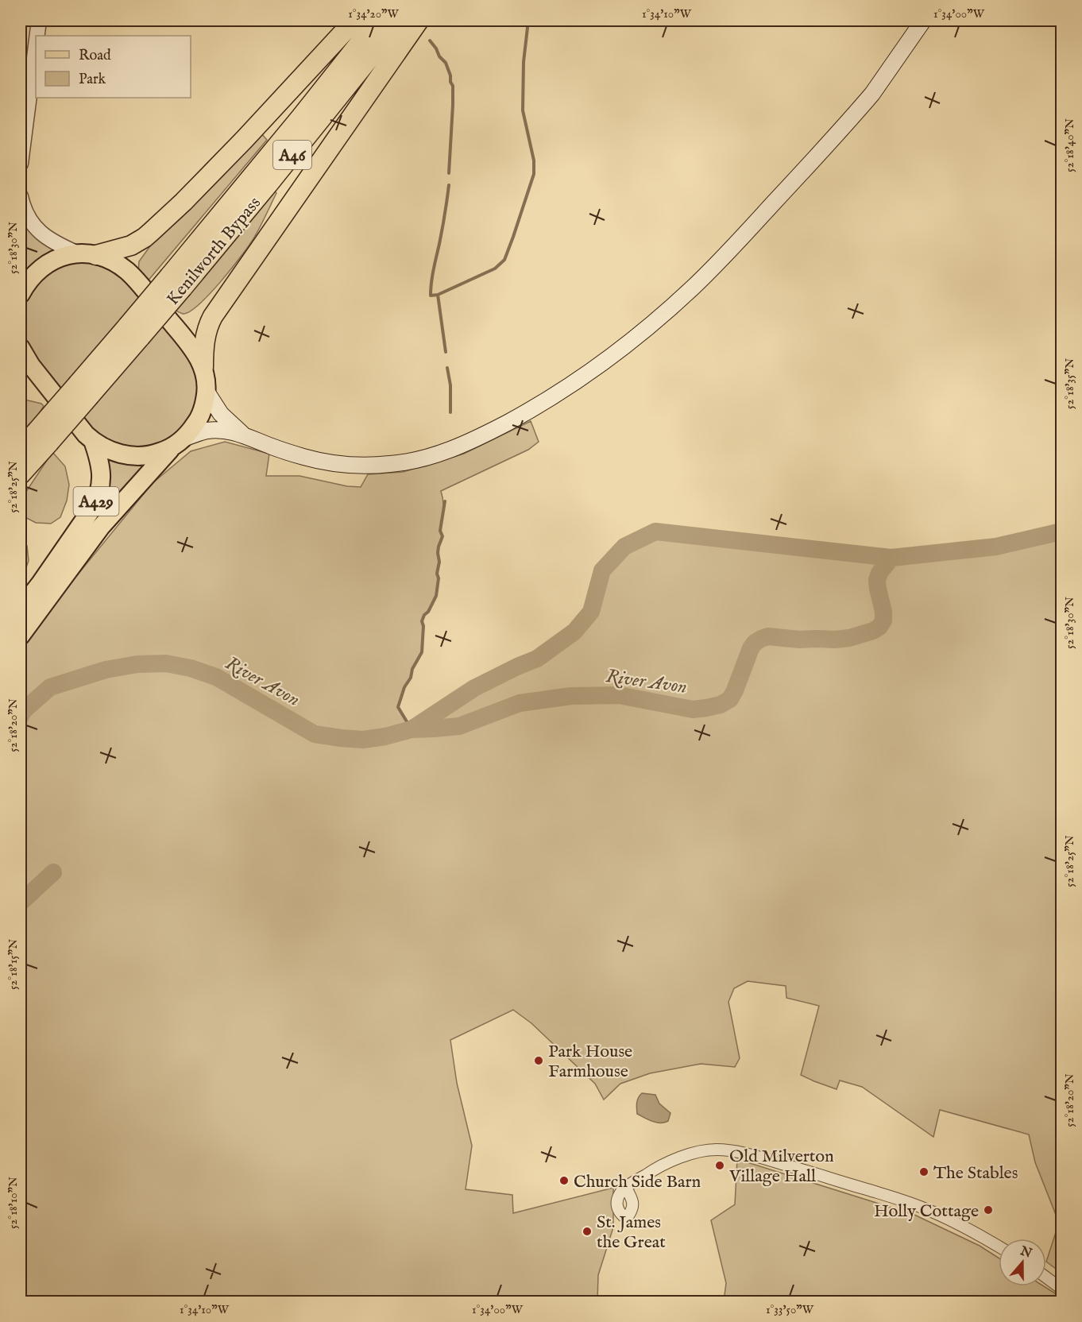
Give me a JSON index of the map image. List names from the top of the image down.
{
  "streets": {
    "highway": ["A46", "Kenilworth Bypass"],
    "main road": ["A429"]
  },
  "water": ["River Avon"],
  "places": [
    "Park House Farmhouse",
    "Old Milverton Village Hall",
    "The Stables",
    "Church Side Barn",
    "Holly Cottage",
    "St. James the Great"
  ],
  "legend": ["Road", "Park"],
  "north": "top",
  "coordinates": [
    "1°34'20\"W",
    "1°34'10\"W",
    "1°34'00\"W",
    "52°18'40\"N",
    "52°18'30\"N",
    "52°18'35\"N",
    "52°18'25\"N",
    "52°18'20\"N",
    "52°18'15\"N",
    "52°18'10\"N",
    "1°33'50\"W"
  ]
}
